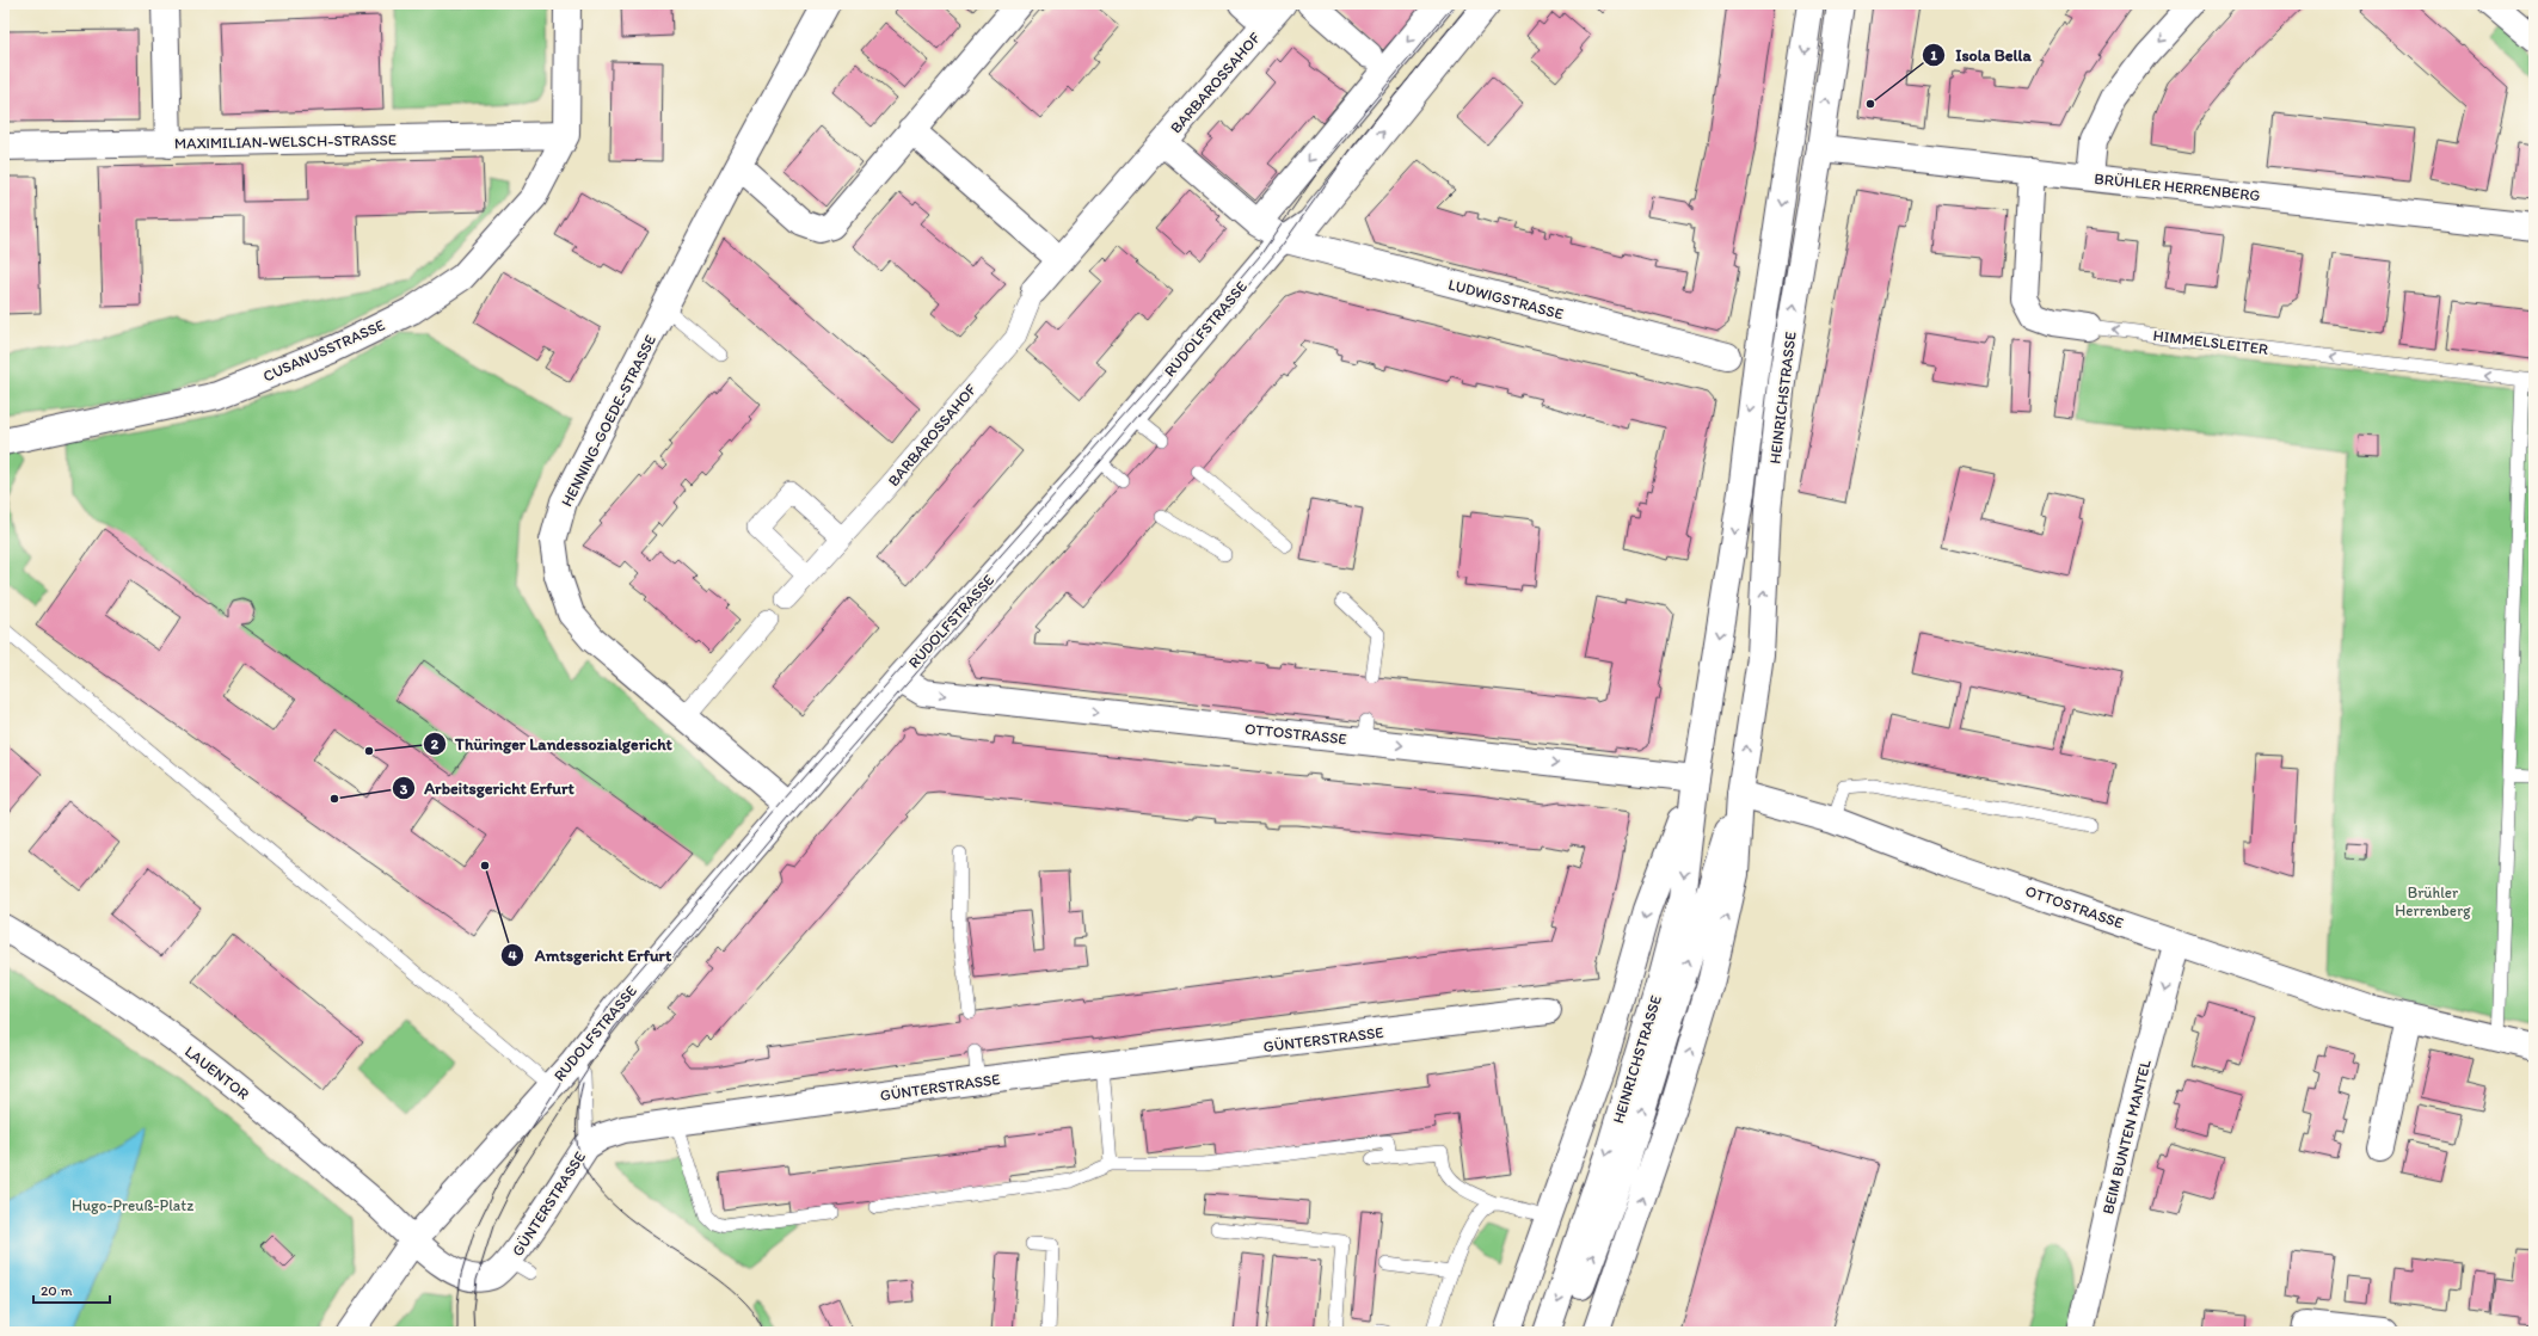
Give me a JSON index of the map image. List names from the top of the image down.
{
  "streets": {
    "street": [
      "BARBAROSSAHOF",
      "MAXIMILIAN-WELSCH-STRASSE",
      "BRÜHLER HERRENBERG",
      "LUDWIGSTRASSE",
      "RUDOLFSTRASSE",
      "HIMMELSLEITER",
      "CUSANUSSTRASSE",
      "HEINRICHSTRASSE",
      "HENNING-GOEDE-STRASSE",
      "OTTOSTRASSE",
      "GÜNTERSTRASSE",
      "LAUENTOR",
      "BEIM BUNTEN MANTEL"
    ]
  },
  "crossings": [
    ["BARBAROSSAHOF", "LUDWIGSTRASSE"],
    ["BARBAROSSAHOF", "RUDOLFSTRASSE"],
    ["MAXIMILIAN-WELSCH-STRASSE", "CUSANUSSTRASSE"],
    ["BRÜHLER HERRENBERG", "HIMMELSLEITER"],
    ["BRÜHLER HERRENBERG", "HEINRICHSTRASSE"],
    ["LUDWIGSTRASSE", "RUDOLFSTRASSE"],
    ["RUDOLFSTRASSE", "HENNING-GOEDE-STRASSE"],
    ["RUDOLFSTRASSE", "OTTOSTRASSE"],
    ["RUDOLFSTRASSE", "GÜNTERSTRASSE"],
    ["RUDOLFSTRASSE", "LAUENTOR"],
    ["HEINRICHSTRASSE", "OTTOSTRASSE"],
    ["OTTOSTRASSE", "BEIM BUNTEN MANTEL"],
    ["GÜNTERSTRASSE", "LAUENTOR"]
  ],
  "one_way": ["HIMMELSLEITER", "OTTOSTRASSE", "BEIM BUNTEN MANTEL"],
  "parks": ["Brühler Herrenberg", "Hugo-Preuß-Platz"],
  "places": [
    "Isola Bella",
    "Thüringer Landessozialgericht",
    "Arbeitsgericht Erfurt",
    "Amtsgericht Erfurt"
  ],
  "scale_bar": "20 m"
}
